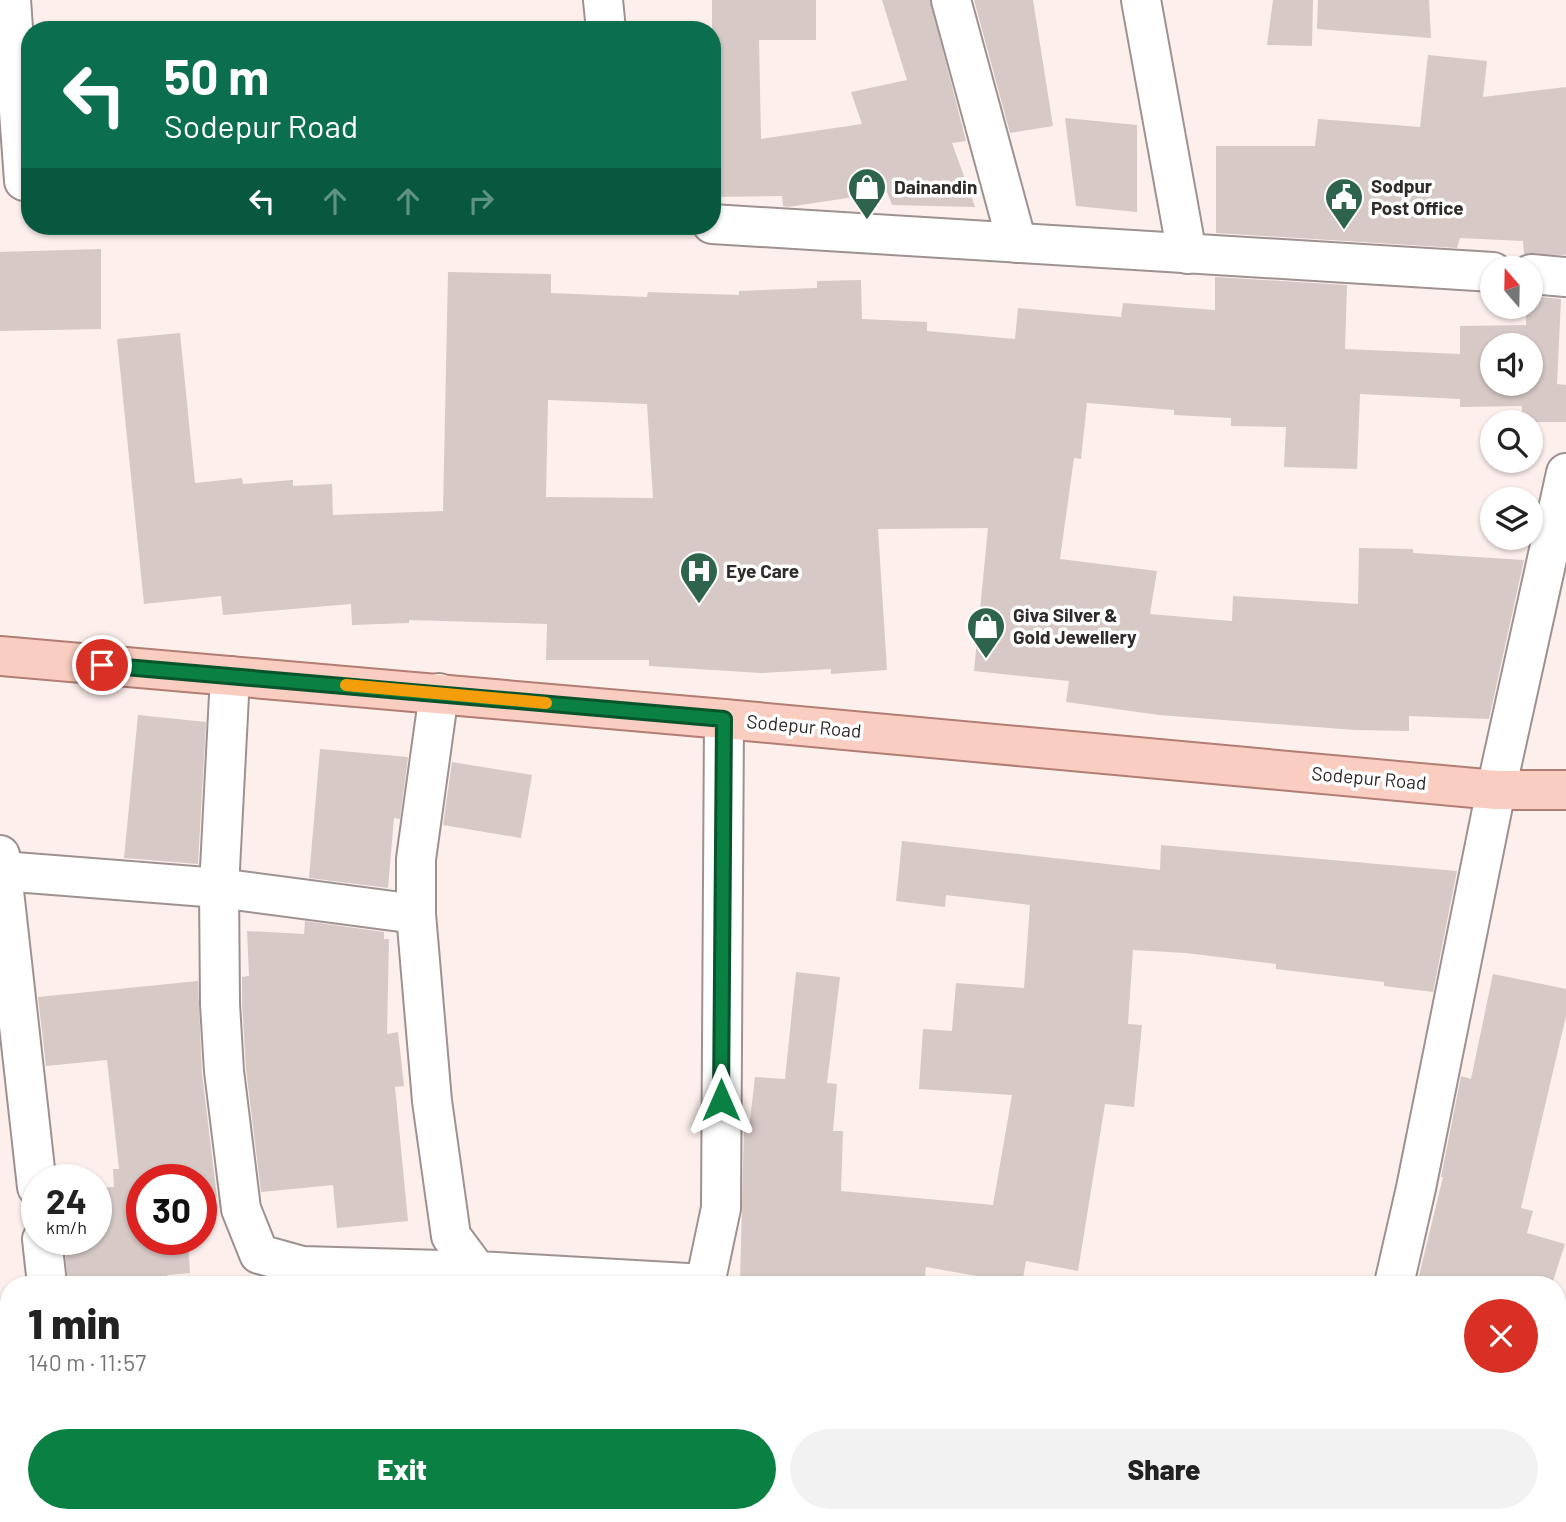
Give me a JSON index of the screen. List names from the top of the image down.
{
  "streets": {
    "main road": ["Sodepur Road"]
  },
  "places": {
    "shop": ["Dainandin", "Giva Silver & Gold Jewellery"],
    "public building": ["Sodpur Post Office"],
    "hospital": ["Eye Care"]
  },
  "north": "top",
  "page": {
    "turn": ["50 m", "Sodepur Road"],
    "speed": "24 km/h",
    "limit": "30",
    "heading": ["1 min", "140 m · 11:57"],
    "buttons": ["Exit", "Share"]
  }
}
